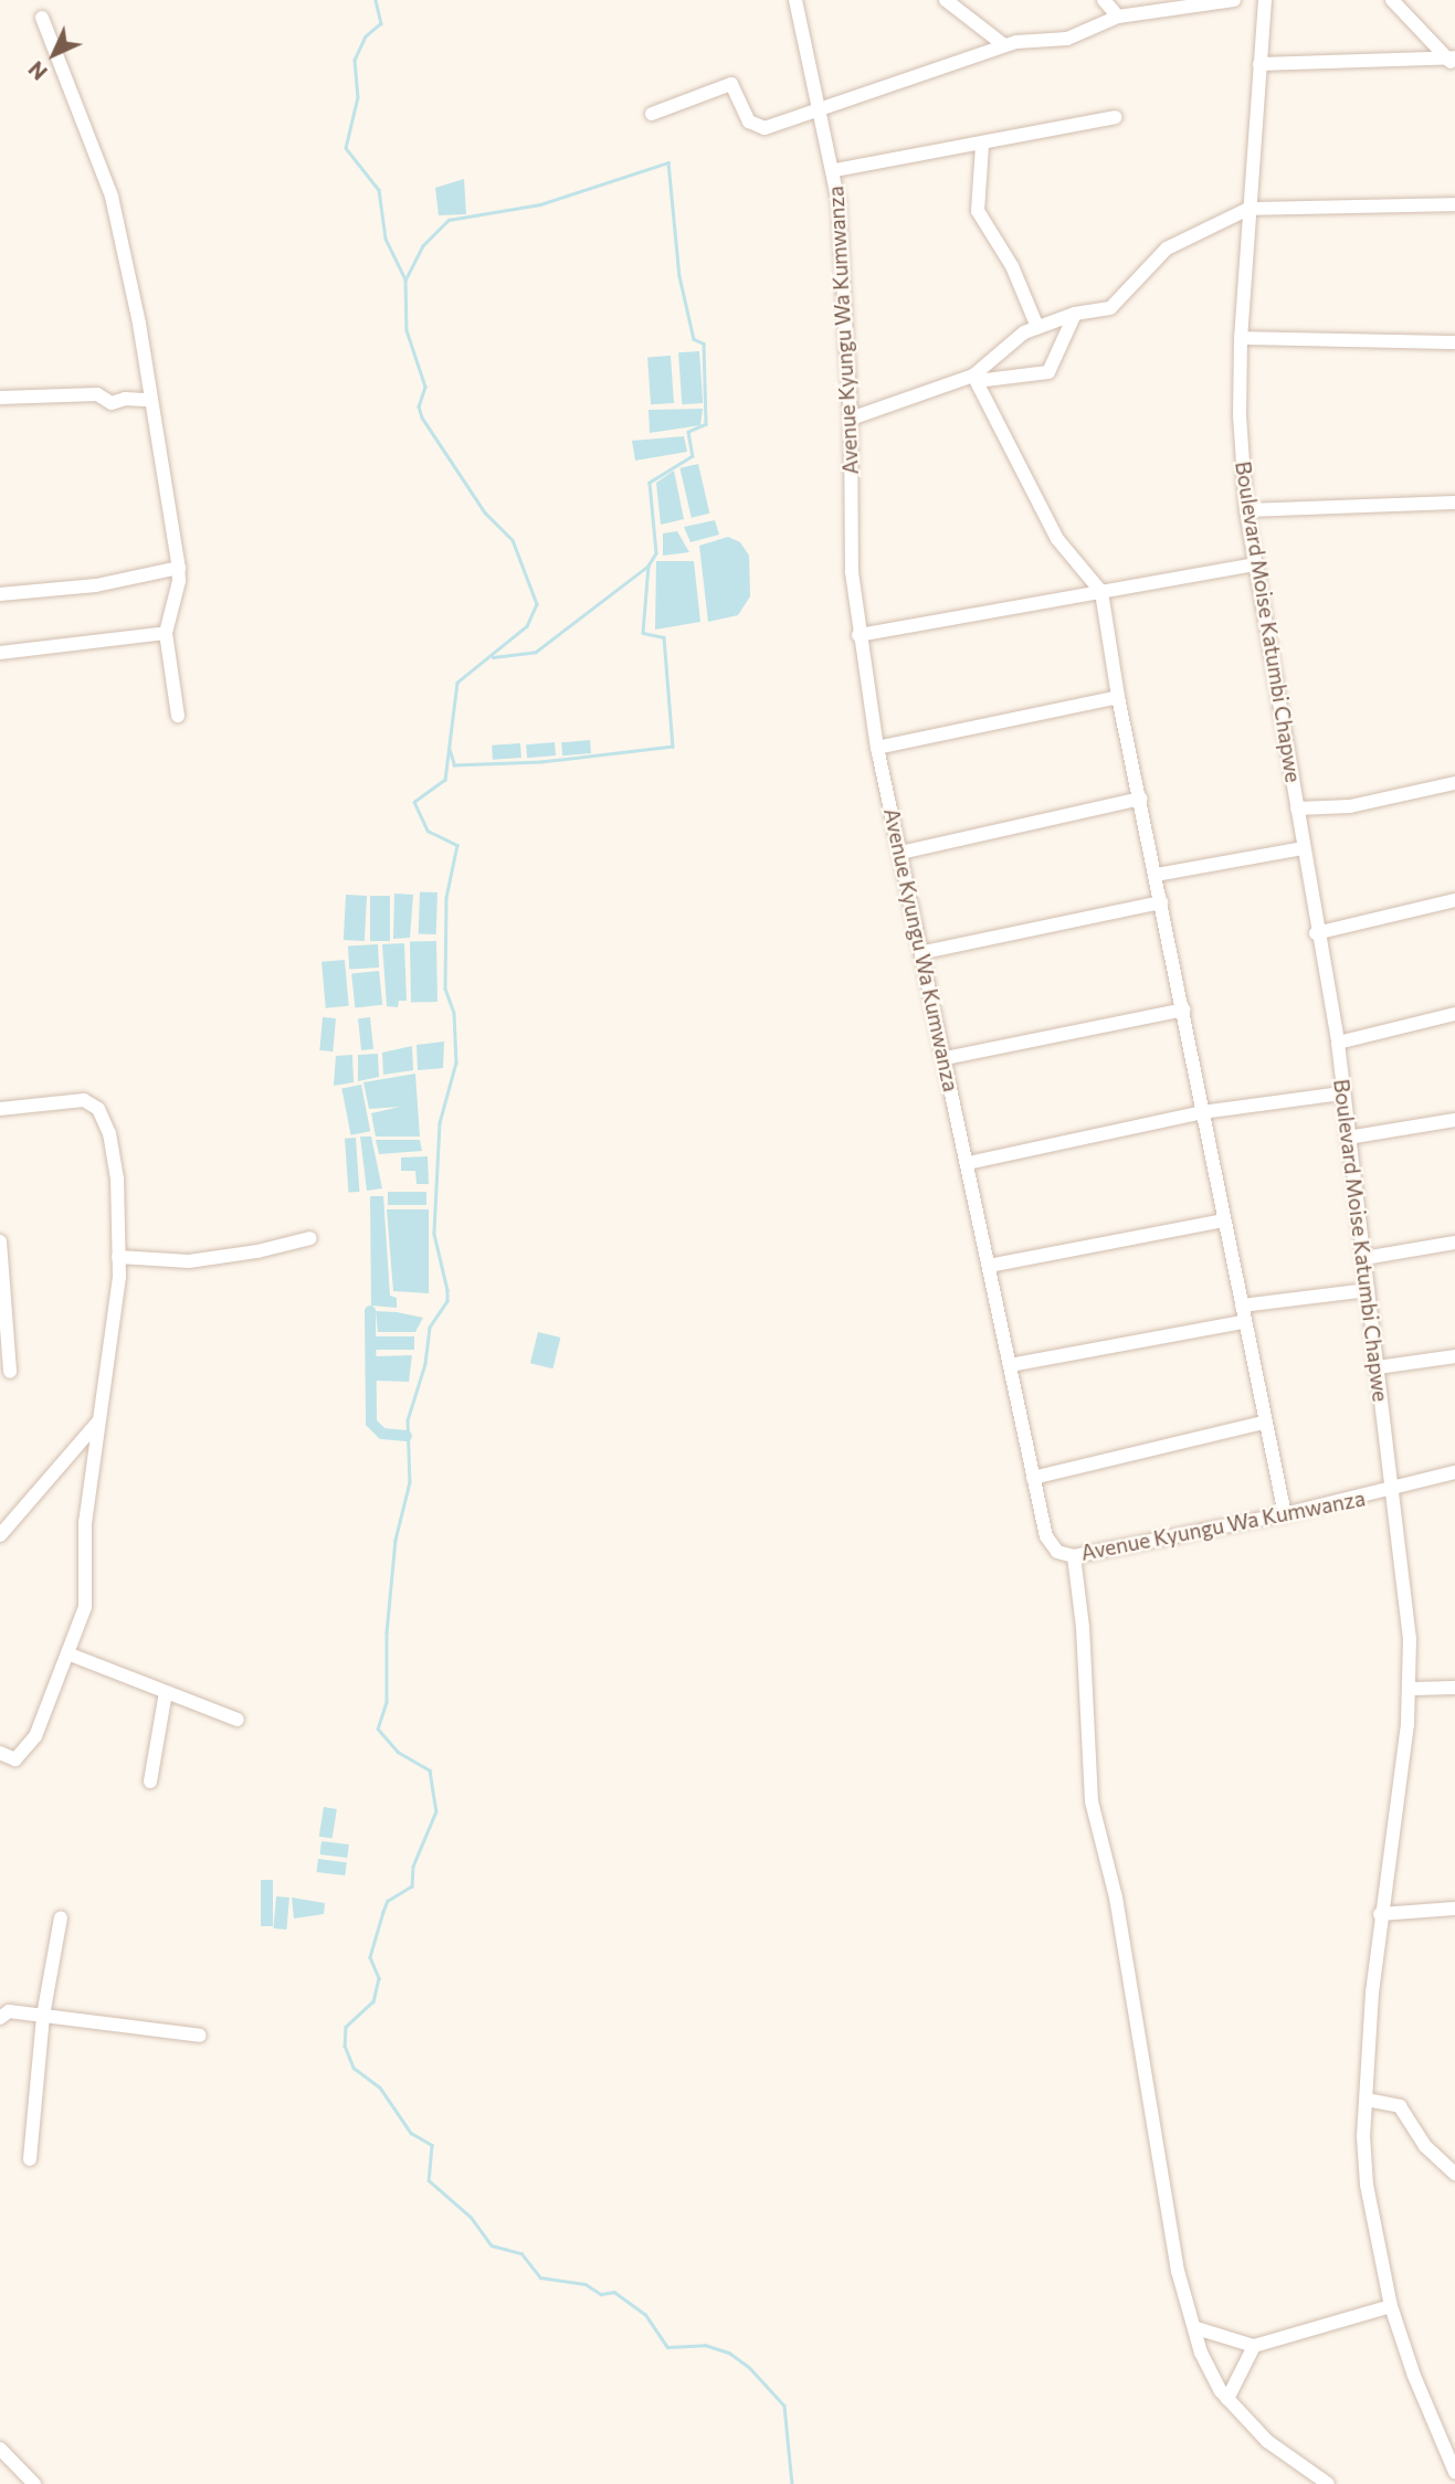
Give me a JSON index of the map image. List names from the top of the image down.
{
  "streets": {
    "street": ["Avenue Kyungu Wa Kumwanza", "Boulevard Moise Katumbi Chapwe"]
  },
  "crossings": [
    ["Avenue Kyungu Wa Kumwanza", "Boulevard Moise Katumbi Chapwe"]
  ],
  "north": "bottom left"
}
